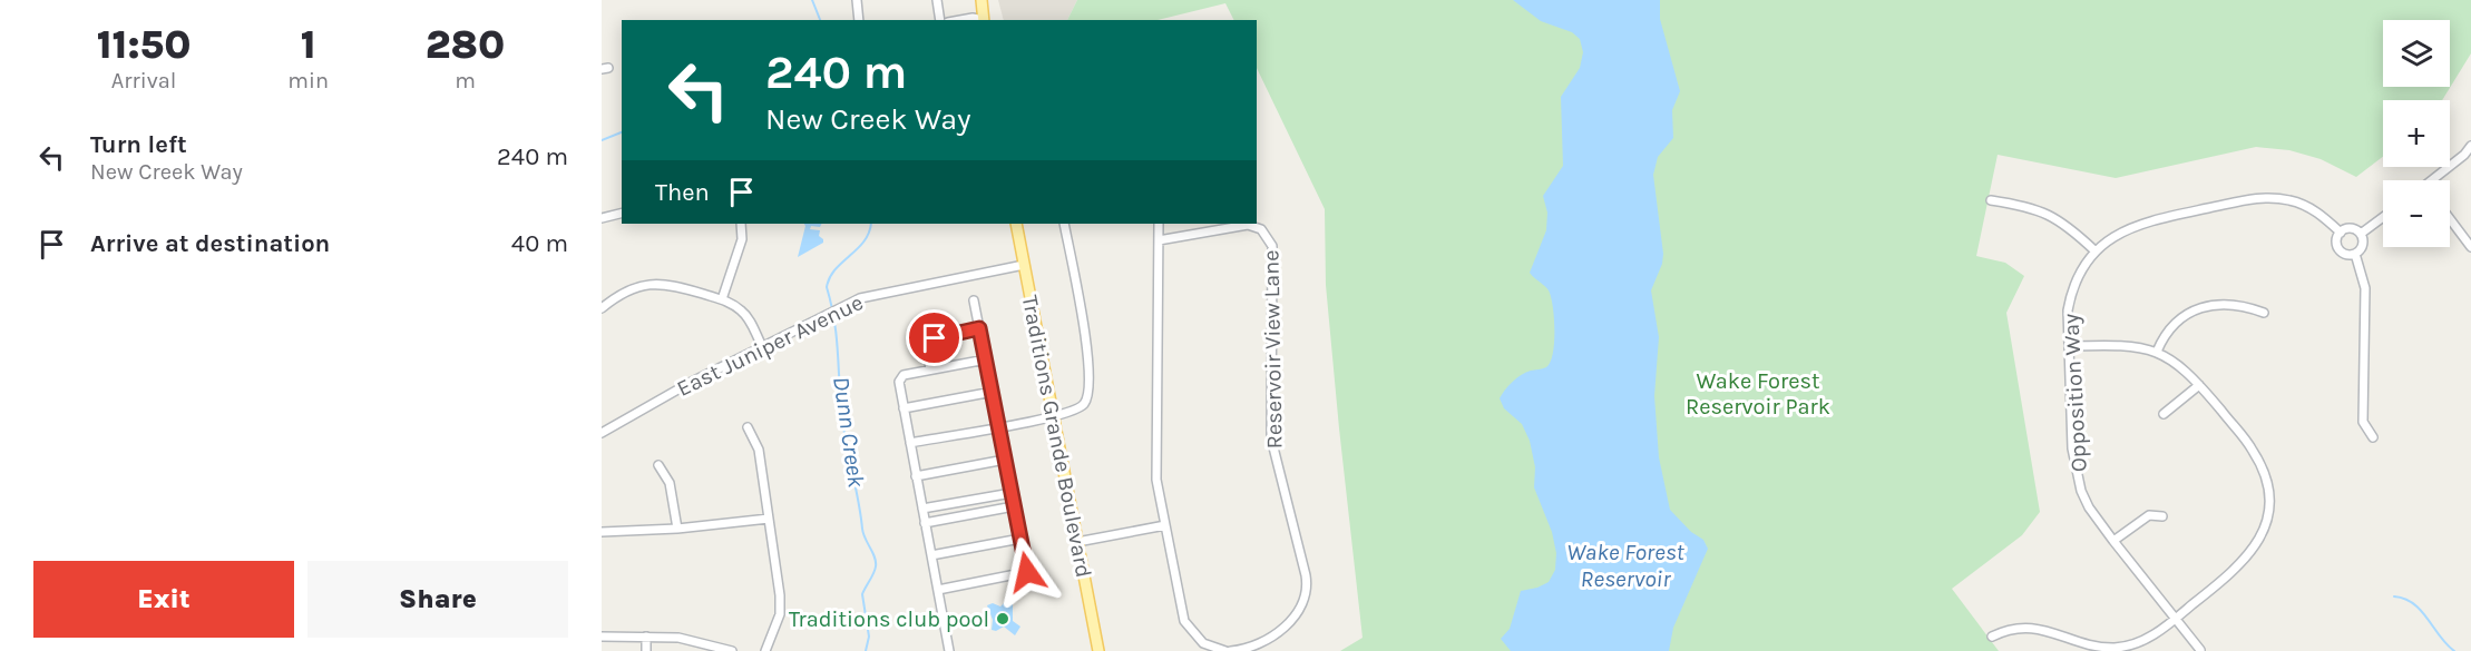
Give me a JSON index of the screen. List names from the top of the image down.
{
  "streets": {
    "main road": ["Traditions Grande Boulevard"],
    "street": ["East Juniper Avenue", "Reservoir View Lane", "Opposition Way"]
  },
  "crossings": [
    ["East Juniper Avenue", "Traditions Grande Boulevard"]
  ],
  "water": ["Dunn Creek", "Wake Forest Reservoir"],
  "parks": ["Wake Forest Reservoir Park"],
  "places": ["Traditions club pool"],
  "page": {
    "eta": [
      "11:50",
      "Arrival",
      "1",
      "min",
      "280",
      "m"
    ],
    "map_buttons": ["+", "−"],
    "turn": ["240 m", "New Creek Way"],
    "list": [
      {
        "name": "Turn left",
        "note": "New Creek Way",
        "value": "240 m"
      },
      {
        "name": "Arrive at destination",
        "value": "40 m"
      }
    ],
    "then": "Then",
    "buttons": ["Exit", "Share"]
  }
}
